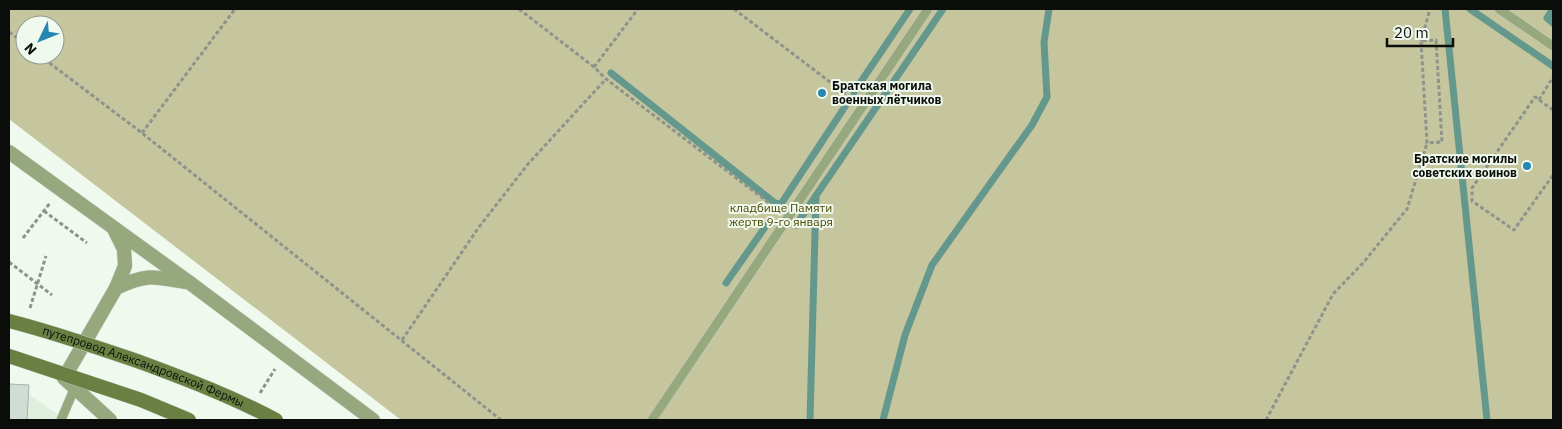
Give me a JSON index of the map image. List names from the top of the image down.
{
  "streets": {
    "main road": ["путепровод Александровской Фермы"]
  },
  "parks": ["кладбище Памяти жертв 9-го января"],
  "places": ["Братская могила военных лётчиков", "Братские могилы советских воинов"],
  "scale_bar": "20 m",
  "north": "bottom left"
}
